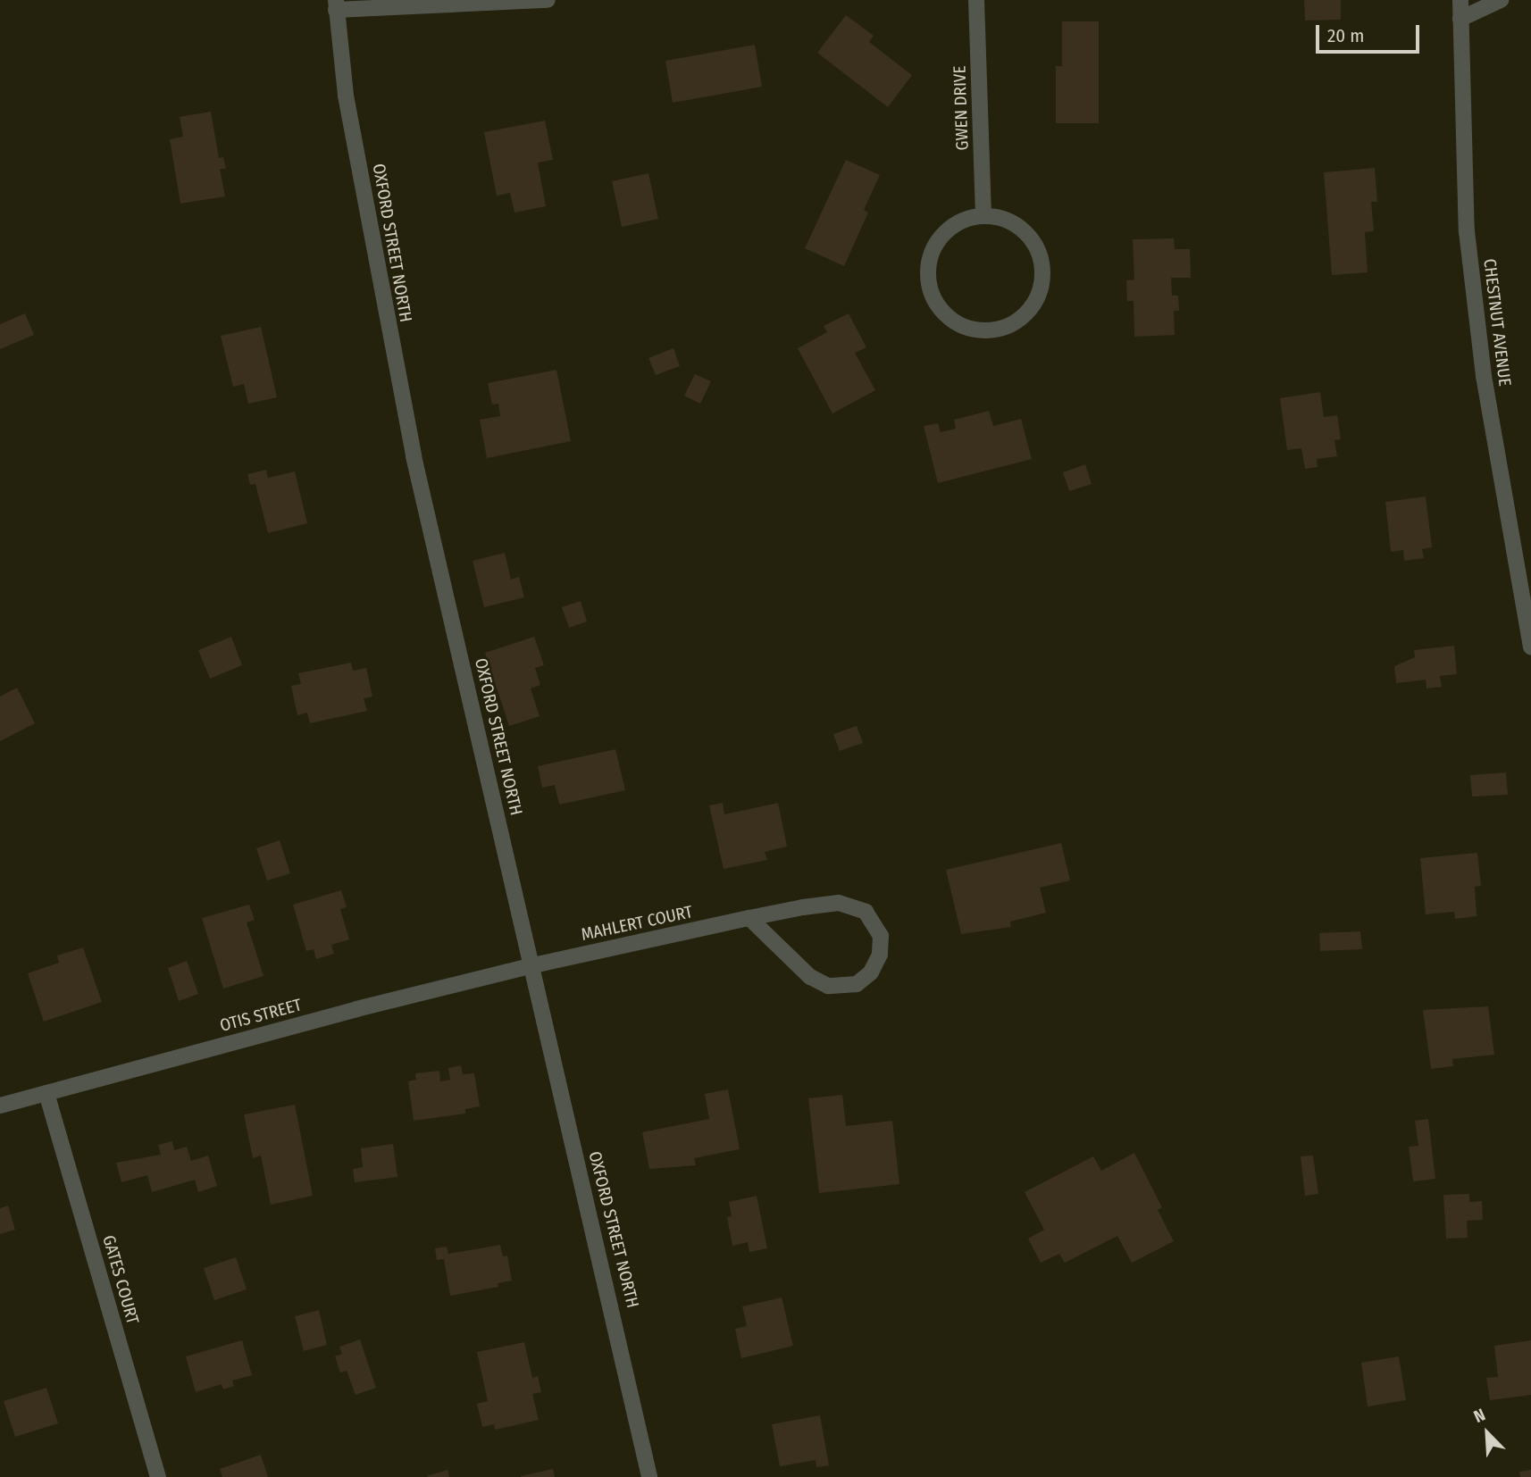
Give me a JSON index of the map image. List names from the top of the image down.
{
  "streets": {
    "street": [
      "GWEN DRIVE",
      "OXFORD STREET NORTH",
      "CHESTNUT AVENUE",
      "MAHLERT COURT",
      "OTIS STREET",
      "GATES COURT"
    ]
  },
  "crossings": [
    ["OXFORD STREET NORTH", "MAHLERT COURT"],
    ["OXFORD STREET NORTH", "OTIS STREET"],
    ["MAHLERT COURT", "OTIS STREET"],
    ["OTIS STREET", "GATES COURT"]
  ],
  "scale_bar": "20 m",
  "north": "top left"
}
